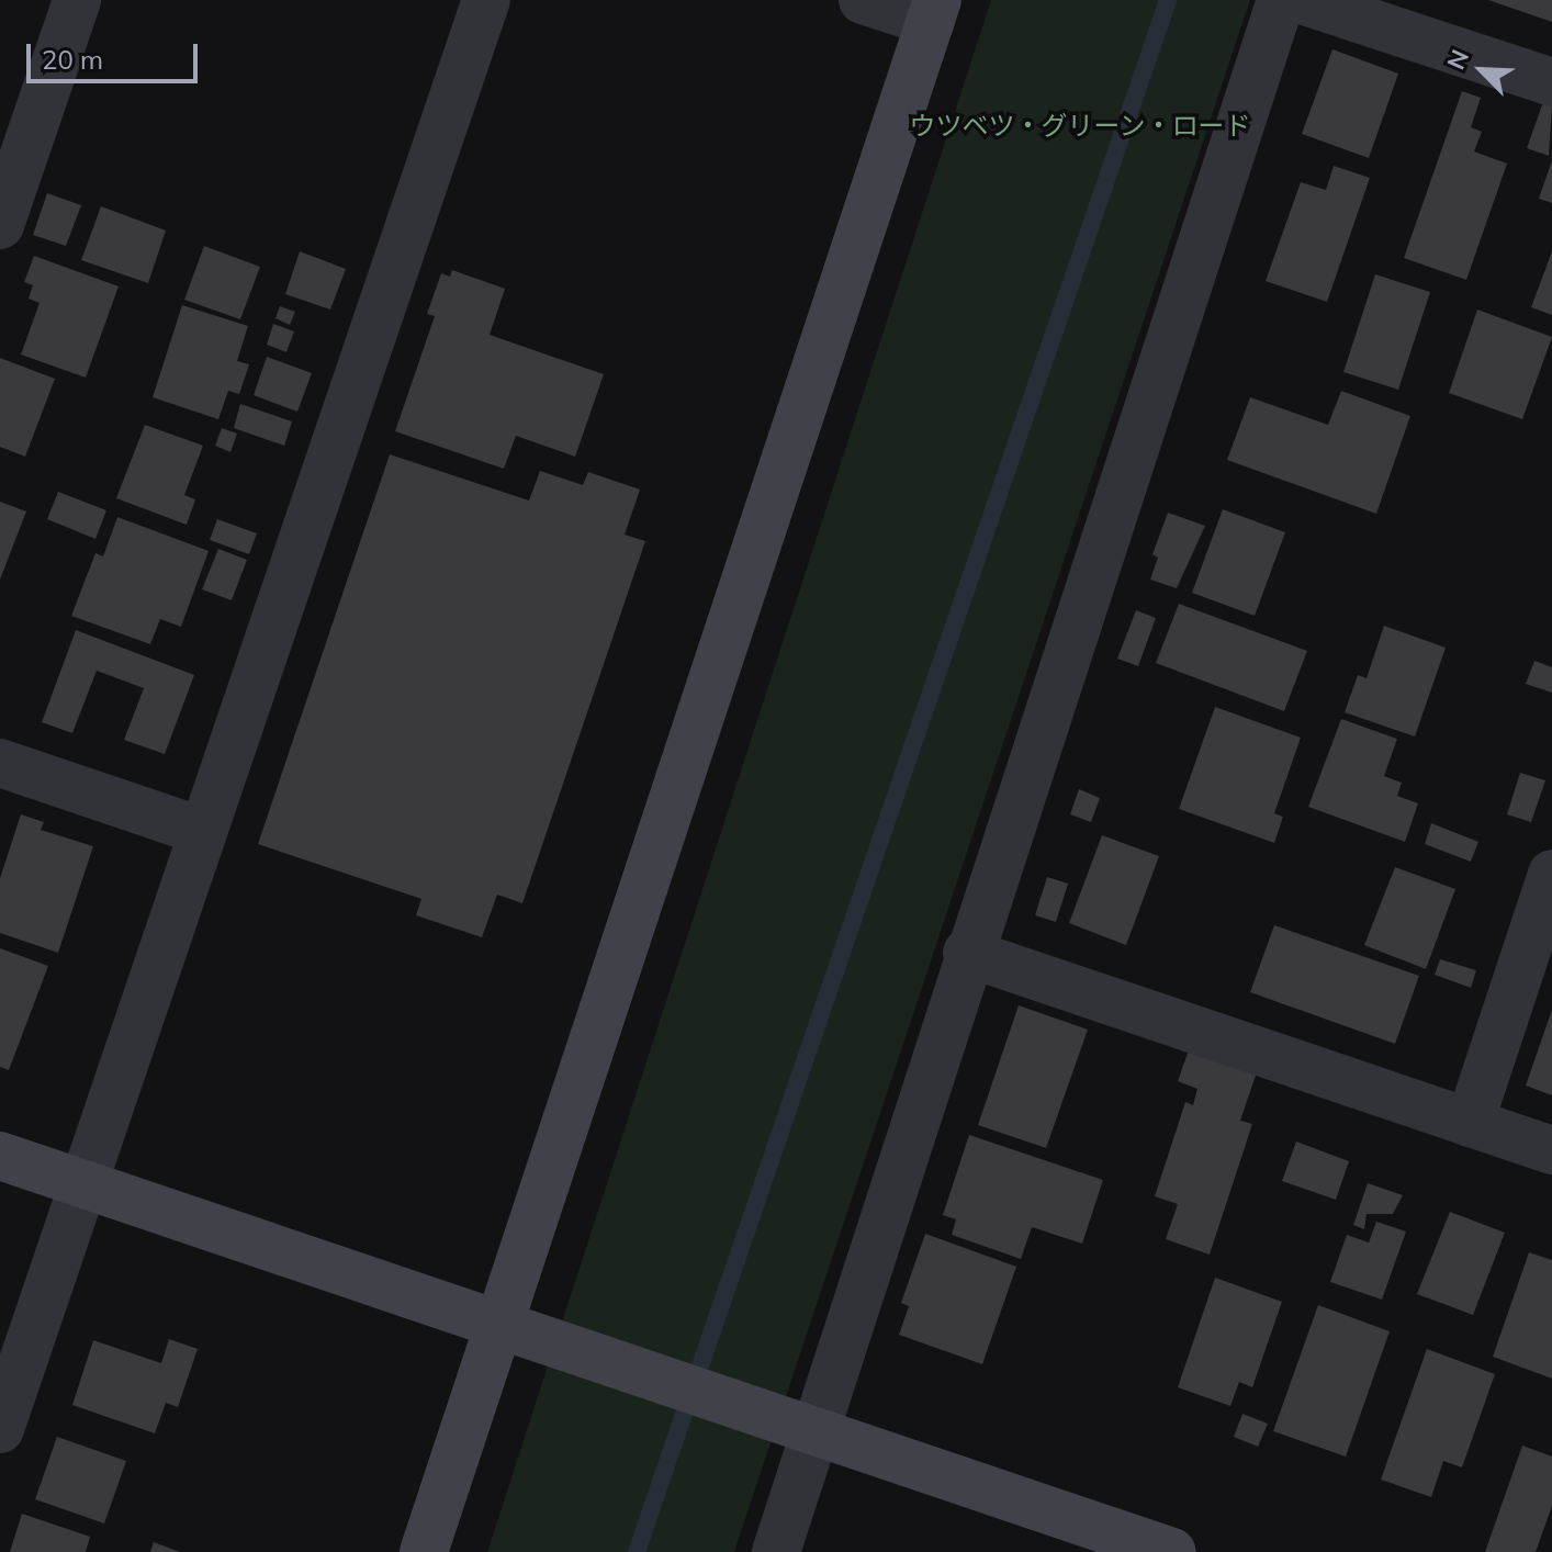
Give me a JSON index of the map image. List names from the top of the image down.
{
  "parks": ["ウツベツ・グリーン・ロード"],
  "scale_bar": "20 m",
  "north": "top left"
}
